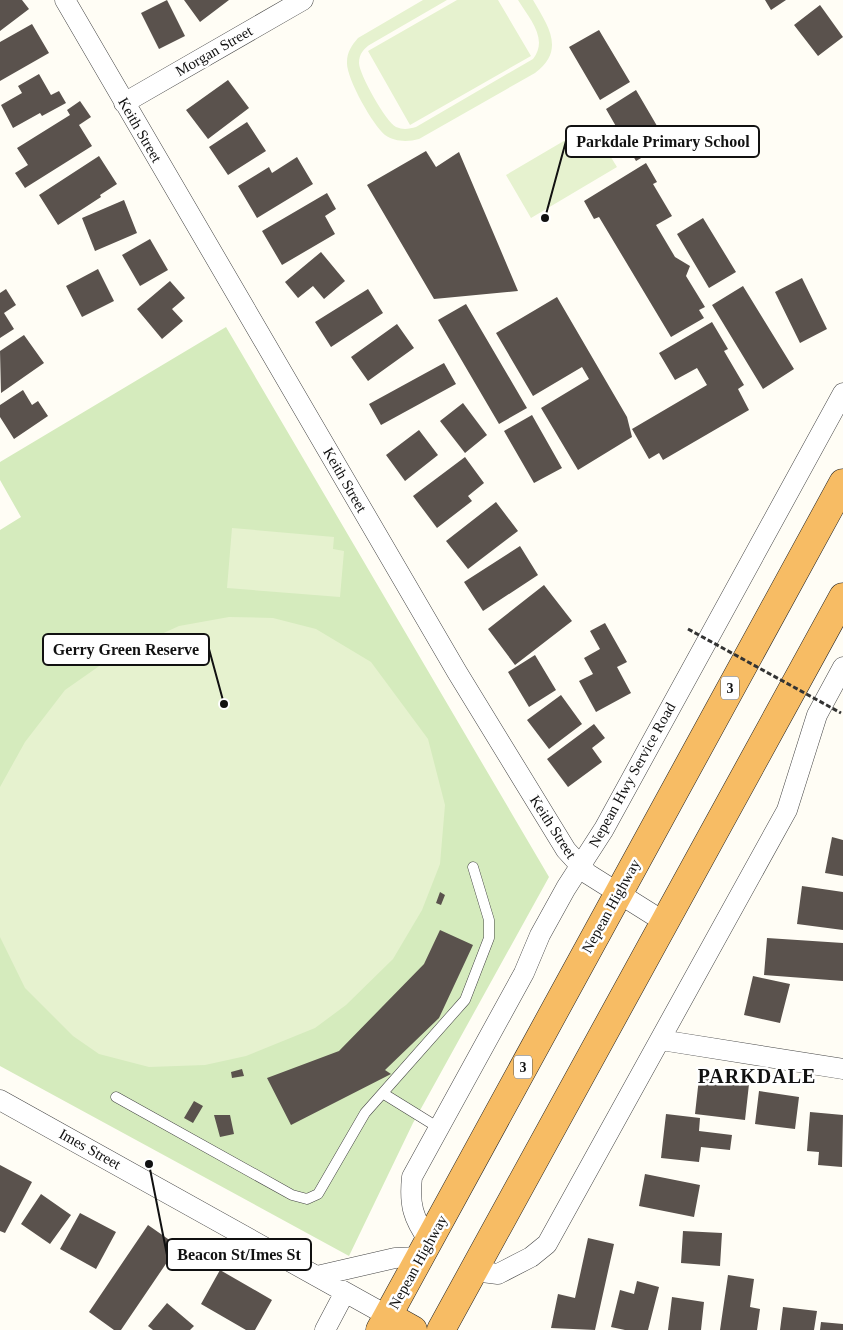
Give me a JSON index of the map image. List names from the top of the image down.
{
  "streets": {
    "highway": ["3", "Nepean Highway"],
    "street": [
      "Morgan Street",
      "Keith Street",
      "Nepean Hwy Service Road",
      "Imes Street"
    ]
  },
  "crossings": [
    ["Morgan Street", "Keith Street"],
    ["Keith Street", "Nepean Hwy Service Road"],
    ["Keith Street", "Nepean Highway"],
    ["Nepean Hwy Service Road", "Nepean Highway"],
    ["Nepean Highway", "Imes Street"]
  ],
  "districts": ["PARKDALE"],
  "places": ["Parkdale Primary School", "Gerry Green Reserve", "Beacon St/Imes St"]
}
